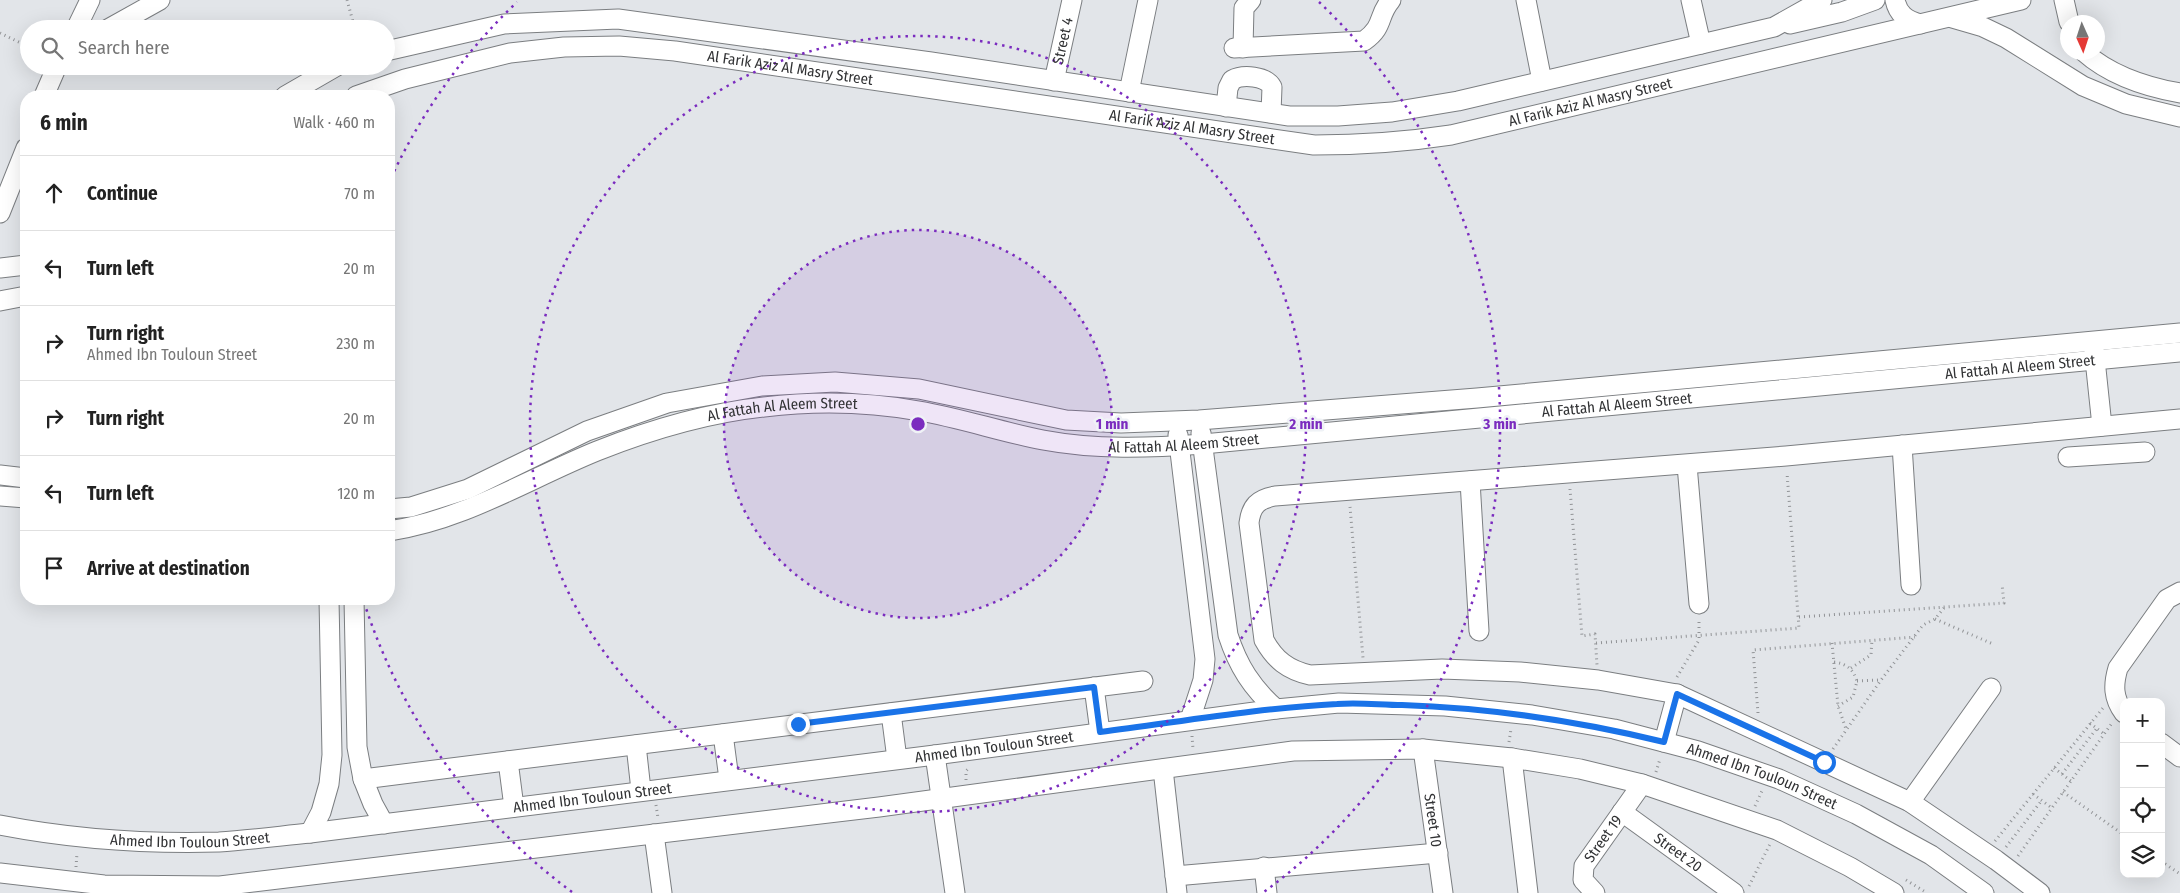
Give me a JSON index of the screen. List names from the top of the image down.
{
  "streets": {
    "street": [
      "Street 4",
      "Al Farik Aziz Al Masry Street",
      "Al Fattah Al Aleem Street",
      "Ahmed Ibn Touloun Street",
      "Street 10",
      "Street 19",
      "Street 20"
    ]
  },
  "crossings": [
    ["Street 4", "Al Farik Aziz Al Masry Street"],
    ["Street 19", "Street 20"]
  ],
  "north": "bottom",
  "page": {
    "search": "Search here",
    "heading": ["6 min", "Walk · 460 m"],
    "list": [
      ["Continue", "70 m"],
      ["Turn left", "20 m"],
      ["Turn right", "Ahmed Ibn Touloun Street", "230 m"],
      ["Turn right", "20 m"],
      ["Turn left", "120 m"],
      "Arrive at destination"
    ],
    "map_buttons": ["+", "−"]
  },
  "rings": ["1 min", "2 min", "3 min"]
}
